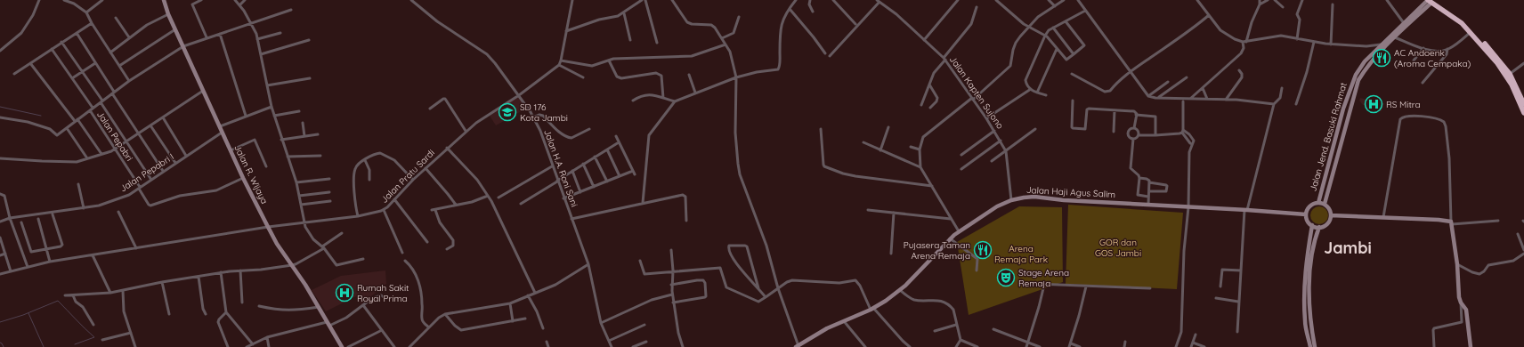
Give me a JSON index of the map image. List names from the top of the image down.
{
  "streets": {
    "main road": ["Jalan Jend. Basuki Rahmat", "Jalan R. Wijaya", "Jalan Haji Agus Salim"],
    "street": [
      "Jalan Kapten Sujono",
      "Jalan Pepabri",
      "Jalan H.A. Roni Sani",
      "Jalan Pepabri I",
      "Jalan Pratu Sardi"
    ]
  },
  "crossings": [
    ["Jalan Kapten Sujono", "Jalan Haji Agus Salim"],
    ["Jalan Pepabri", "Jalan Pepabri I"],
    ["Jalan Pepabri", "Jalan R. Wijaya"],
    ["Jalan Jend. Basuki Rahmat", "Jalan Haji Agus Salim"],
    ["Jalan H.A. Roni Sani", "Jalan Pratu Sardi"],
    ["Jalan Pepabri I", "Jalan R. Wijaya"],
    ["Jalan R. Wijaya", "Jalan Pratu Sardi"]
  ],
  "districts": ["Jambi"],
  "parks": ["GOR dan GOS Jambi", "Arena Remaja Park"],
  "places": {
    "restaurant": ["AC Andoenk (Aroma Cempaka)", "Pujasera Taman Arena Remaja"],
    "hospital": ["RS Mitra", "Rumah Sakit Royal Prima"],
    "school or university": ["SD 176 Kota Jambi"],
    "theatre": ["Stage Arena Remaja"]
  }
}
